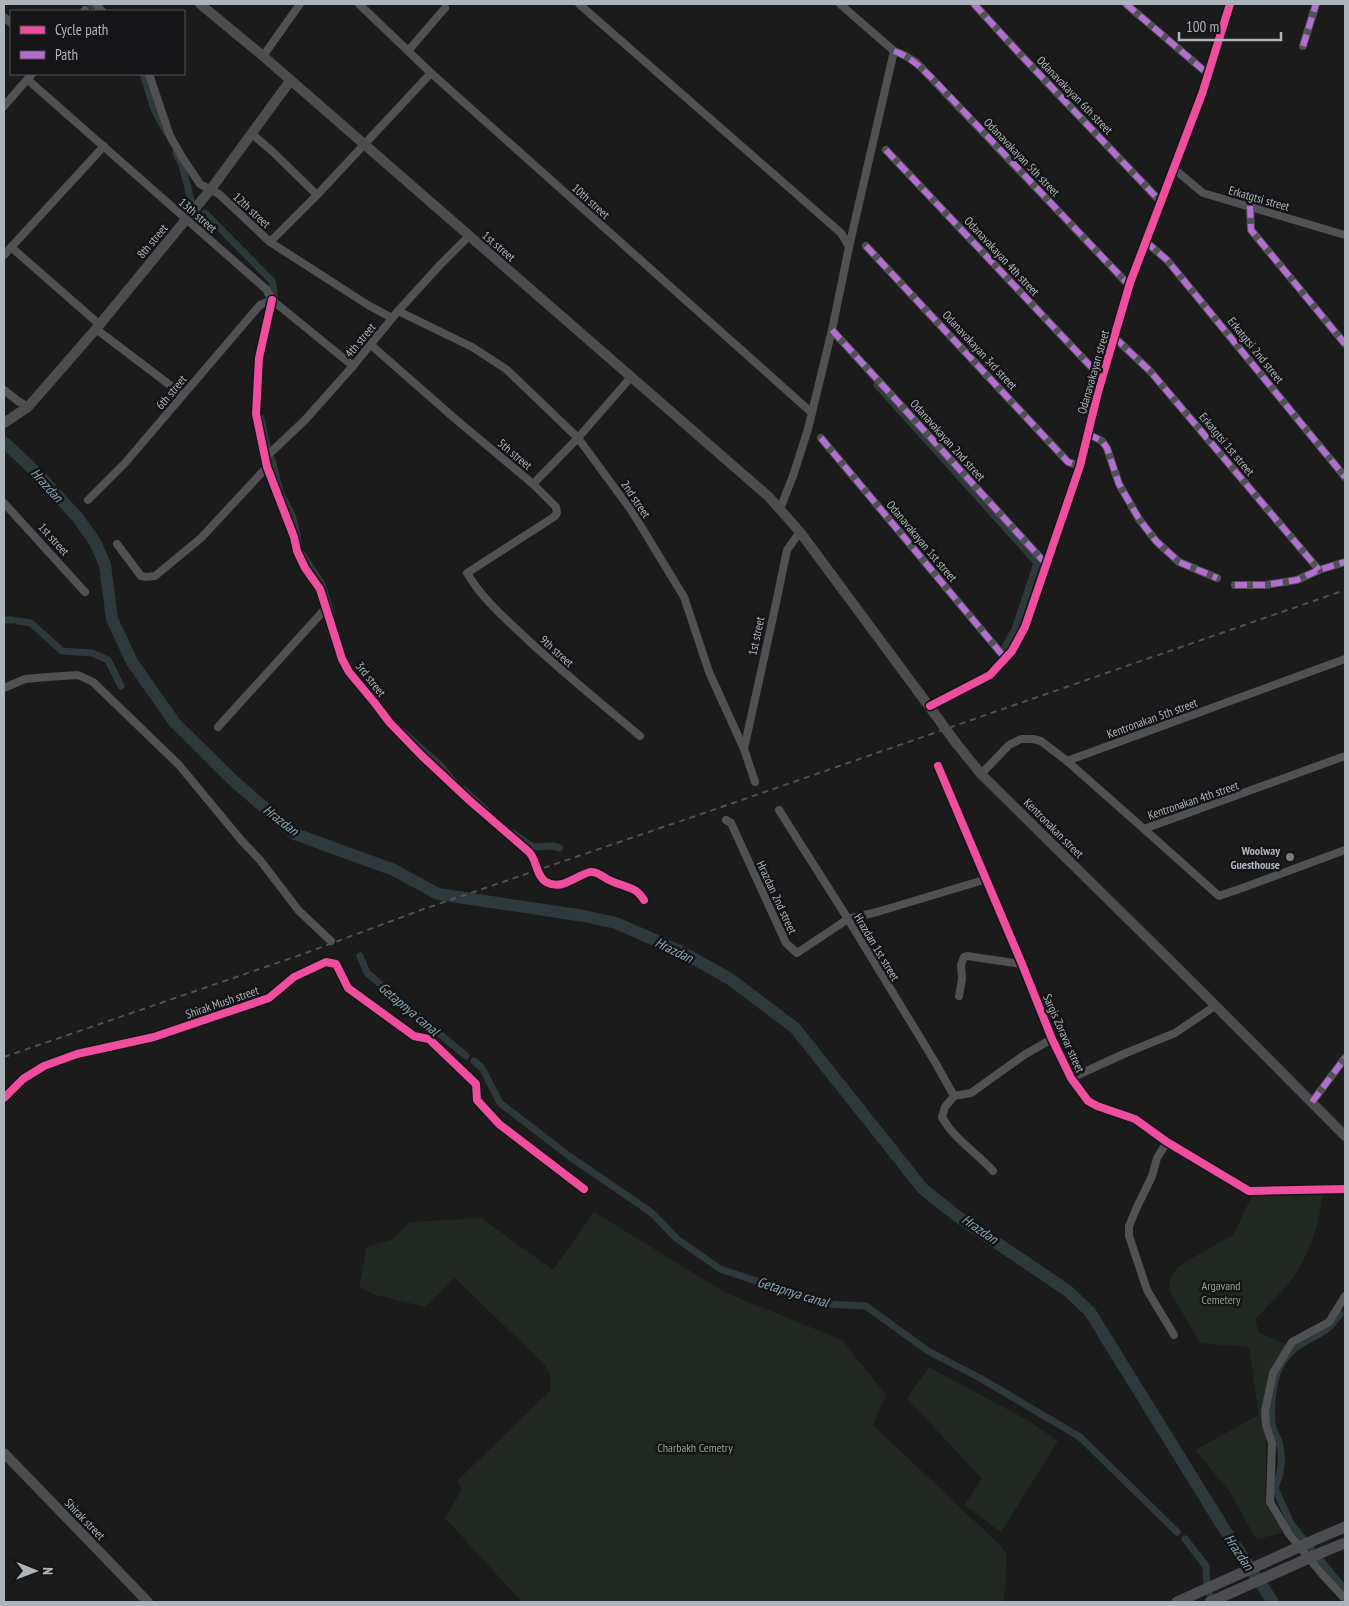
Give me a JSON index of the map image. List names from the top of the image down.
{
  "streets": {
    "main road": [
      "8th street",
      "1st street",
      "Kentronakan street",
      "Shirak street"
    ],
    "street": [
      "Odanavakayan 6th street",
      "Odanavakayan 5th street",
      "Erkatgtsi street",
      "10th street",
      "12th street",
      "13th street",
      "Odanavakayan 4th street",
      "4th street",
      "Odanavakayan 3rd street",
      "Erkatgtsi 2nd street",
      "Odanavakayan street",
      "6th street",
      "Odanavakayan 2nd street",
      "Erkatgtsi 1st street",
      "5th street",
      "2nd street",
      "Odanavakayan 1st street",
      "9th street",
      "3rd street",
      "Kentronakan 5th street",
      "Kentronakan 4th street",
      "Hrazdan 2nd street",
      "Hrazdan 1st street",
      "Shirak Mush street",
      "Sargis Zoravar street"
    ]
  },
  "crossings": [
    ["Odanavakayan 6th street", "Odanavakayan street"],
    ["Odanavakayan 5th street", "Odanavakayan street"],
    ["Erkatgtsi street", "Odanavakayan street"],
    ["12th street", "8th street"],
    ["12th street", "4th street"],
    ["13th street", "8th street"],
    ["13th street", "4th street"],
    ["13th street", "6th street"],
    ["13th street", "3rd street"],
    ["8th street", "1st street"],
    ["1st street", "4th street"],
    ["1st street", "2nd street"],
    ["1st street", "Kentronakan street"],
    ["Odanavakayan 4th street", "Odanavakayan street"],
    ["4th street", "5th street"],
    ["4th street", "2nd street"],
    ["4th street", "3rd street"],
    ["Odanavakayan 3rd street", "Odanavakayan street"],
    ["Erkatgtsi 2nd street", "Odanavakayan street"],
    ["Odanavakayan street", "Odanavakayan 2nd street"],
    ["Odanavakayan street", "Erkatgtsi 1st street"],
    ["Odanavakayan street", "Odanavakayan 1st street"],
    ["Odanavakayan street", "Kentronakan street"],
    ["6th street", "3rd street"],
    ["5th street", "9th street"],
    ["Kentronakan 5th street", "Kentronakan 4th street"],
    ["Hrazdan 2nd street", "Hrazdan 1st street"]
  ],
  "water": ["Hrazdan", "Getapnya canal"],
  "parks": ["Argavand Cemetery", "Charbakh Cemetry"],
  "places": ["Woolway Guesthouse"],
  "legend": ["Cycle path", "Path"],
  "scale_bar": "100 m",
  "north": "right"
}
